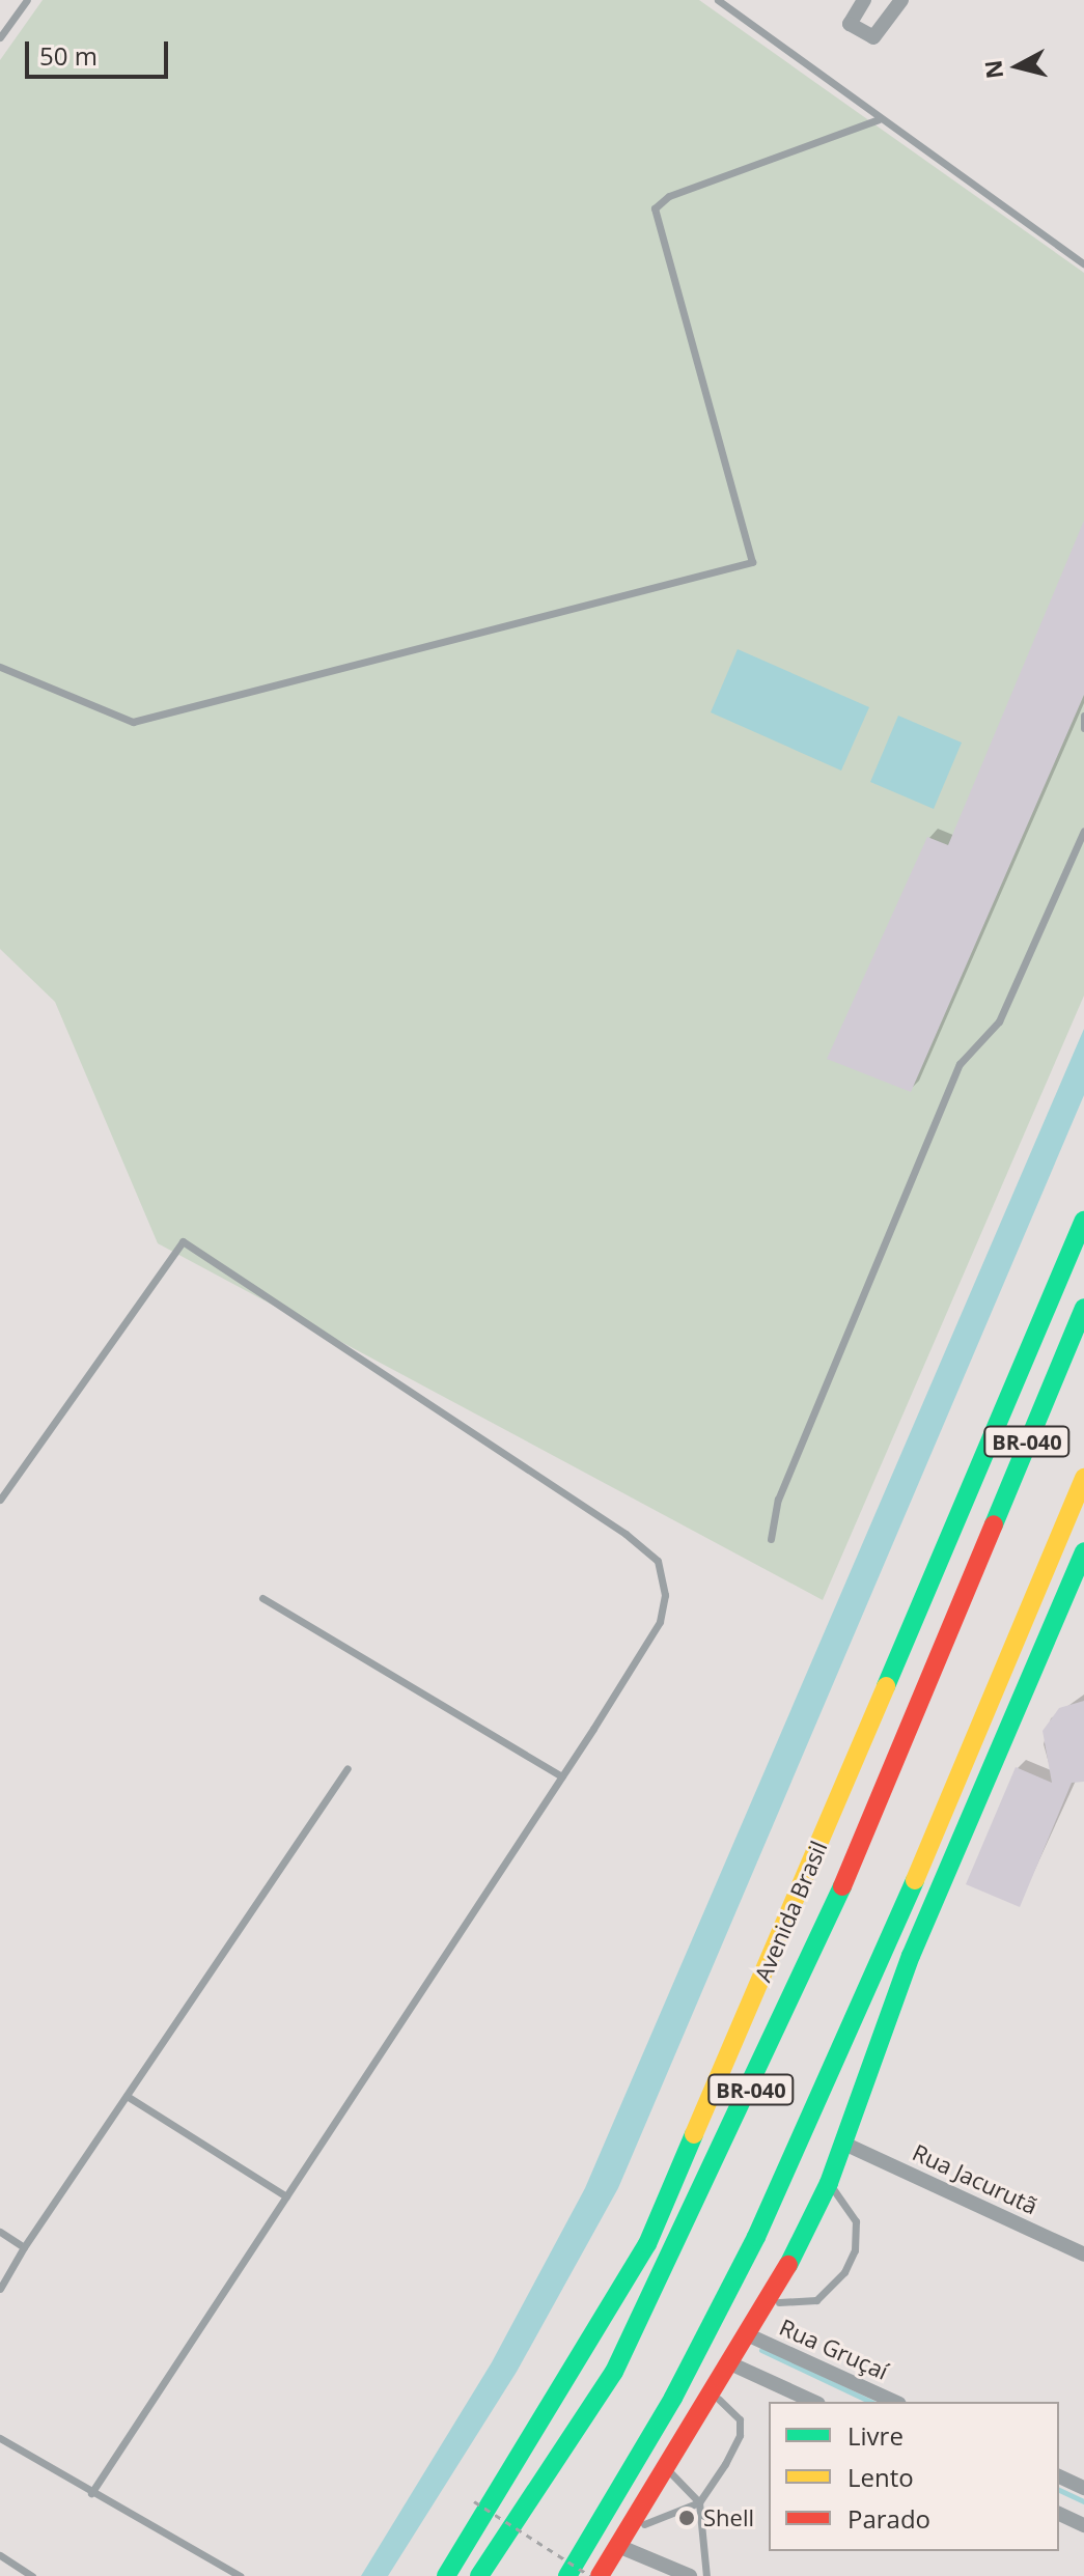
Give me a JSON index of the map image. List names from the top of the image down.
{
  "streets": {
    "highway": ["BR-040", "Avenida Brasil"],
    "street": ["Rua Jacurutã", "Rua Gruçaí"]
  },
  "places": ["Shell"],
  "legend": ["Livre", "Lento", "Parado"],
  "scale_bar": "50 m",
  "north": "left"
}
